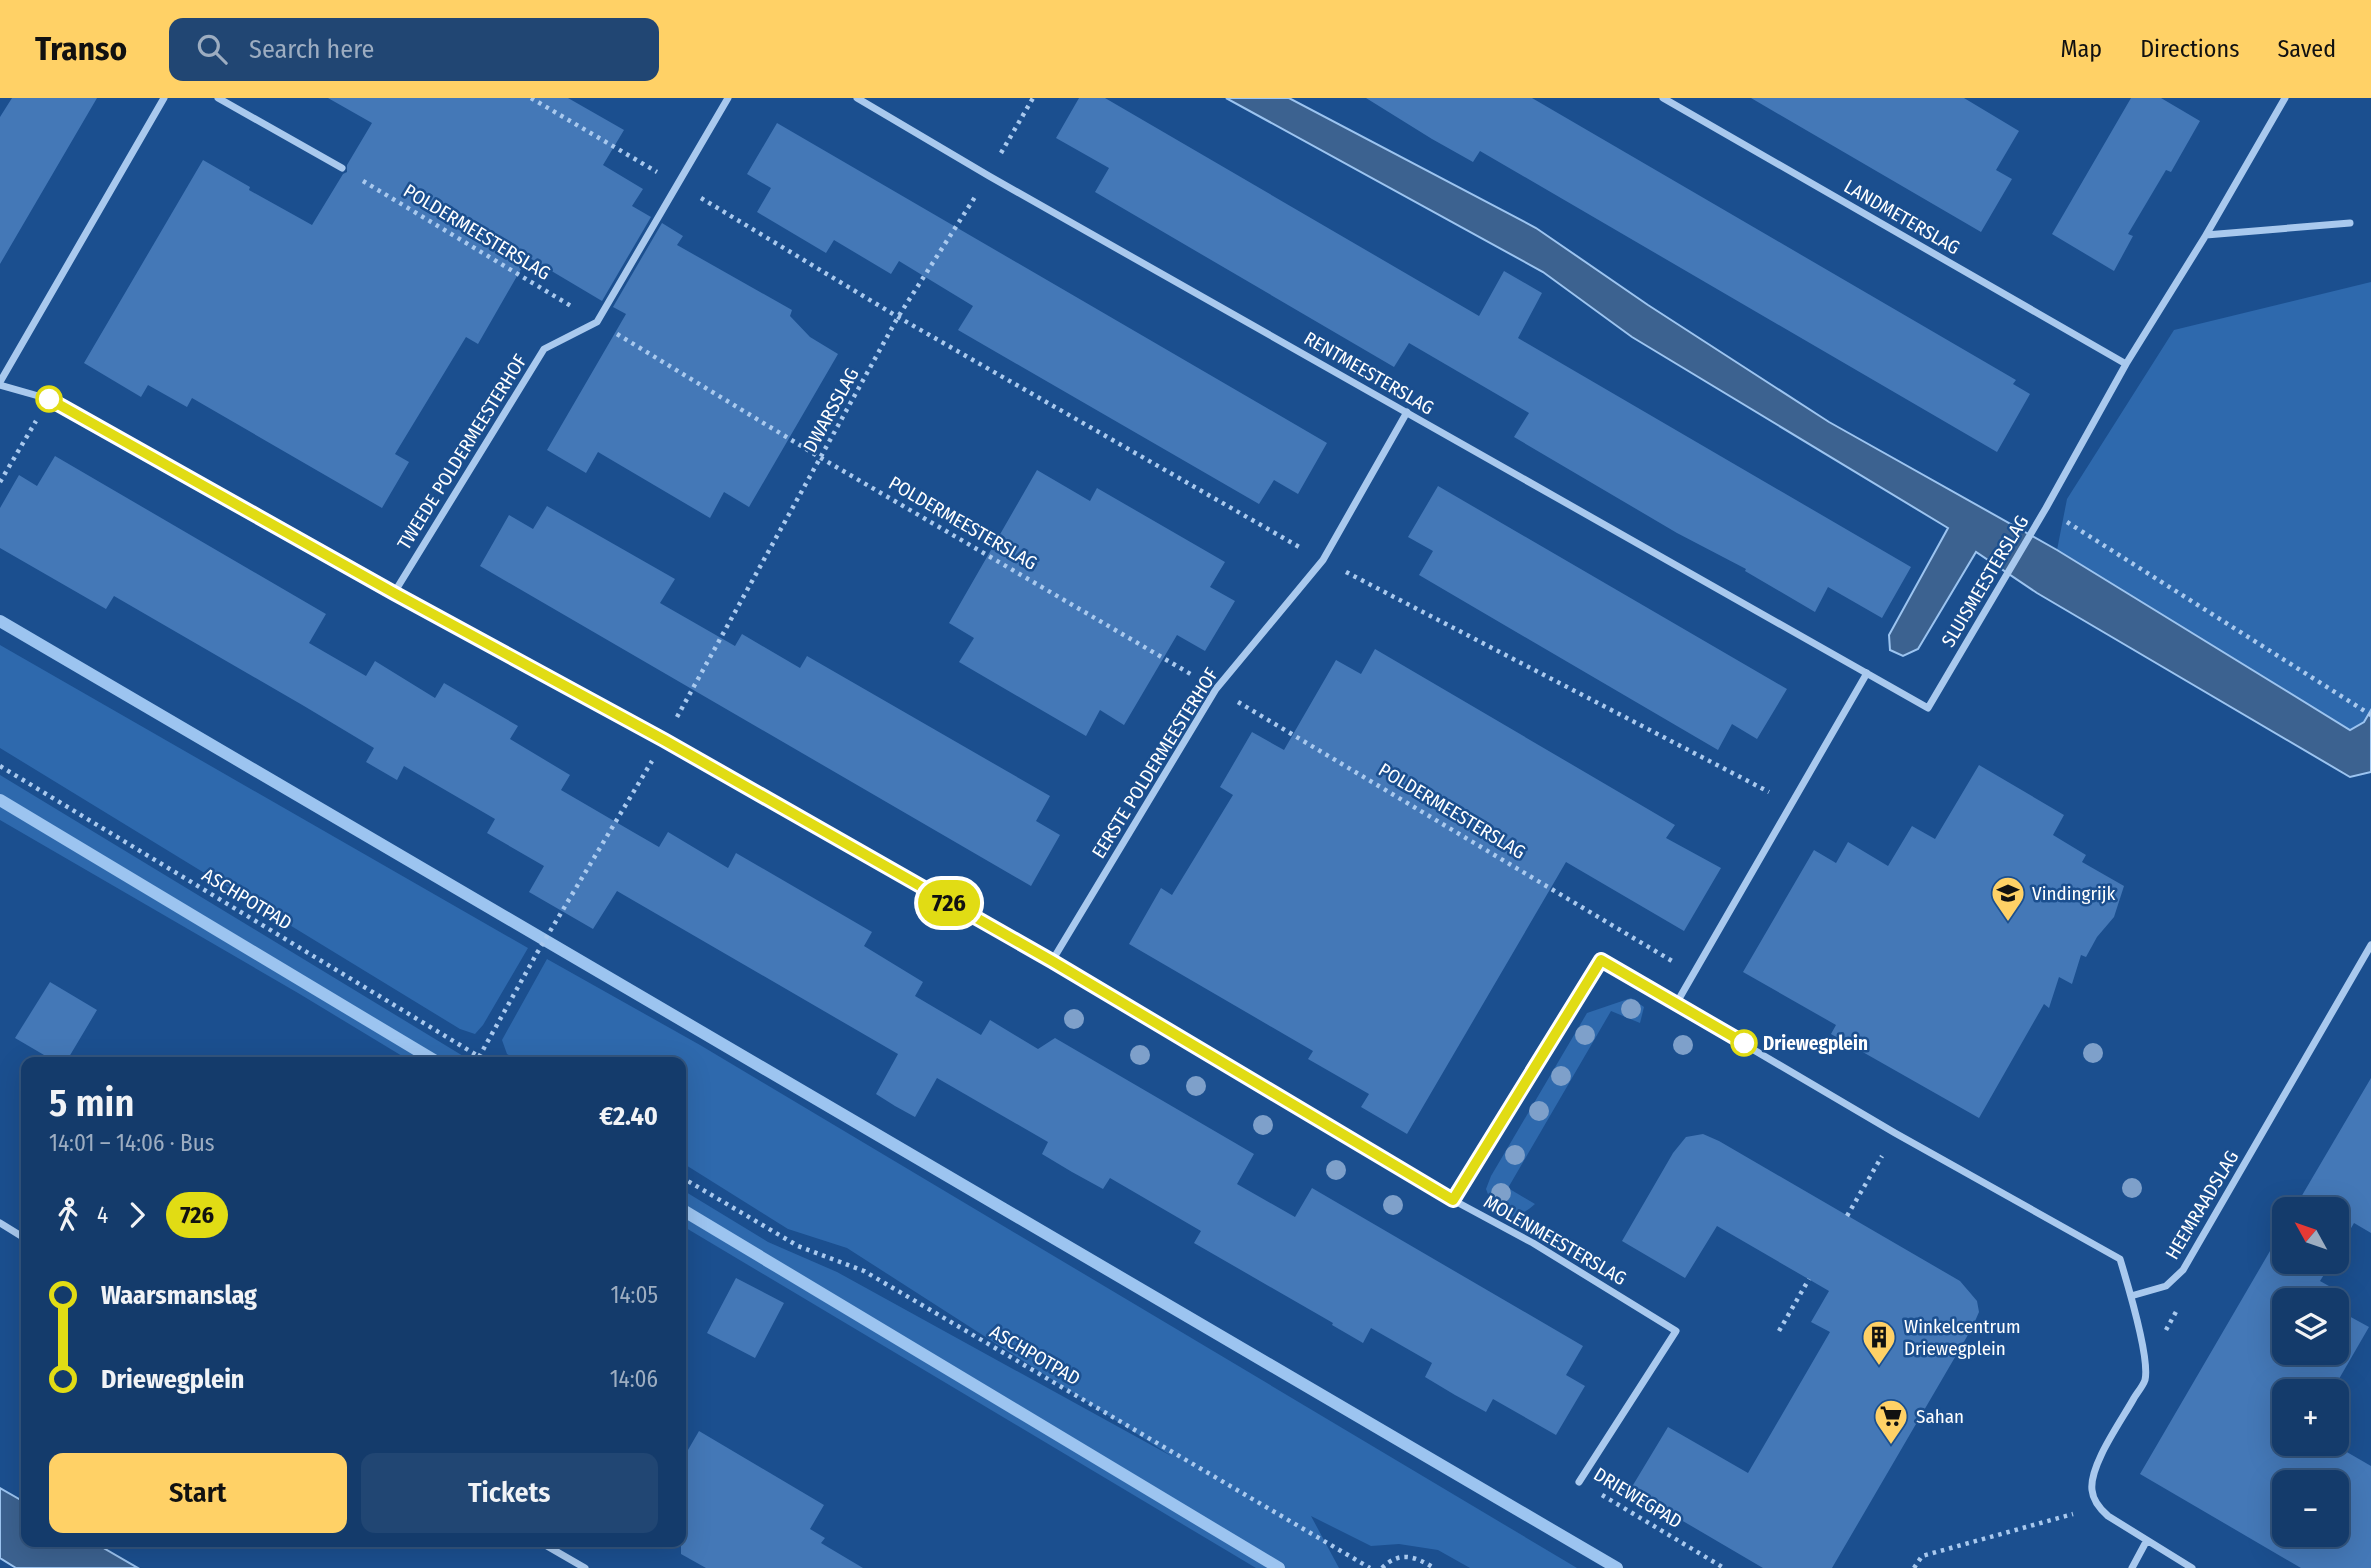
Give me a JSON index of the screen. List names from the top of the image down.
{
  "streets": {
    "street": [
      "LANDMETERSLAG",
      "RENTMEESTERSLAG",
      "TWEEDE POLDERMEESTERHOF",
      "SLUISMEESTERSLAG",
      "EERSTE POLDERMEESTERHOF",
      "HEEMRAADSLAG",
      "MOLENMEESTERSLAG",
      "DRIEWEGPAD"
    ],
    "path": ["POLDERMEESTERSLAG", "DWARSSLAG", "ASCHPOTPAD"]
  },
  "crossings": [
    ["LANDMETERSLAG", "SLUISMEESTERSLAG"],
    ["POLDERMEESTERSLAG", "DWARSSLAG"],
    ["POLDERMEESTERSLAG", "TWEEDE POLDERMEESTERHOF"],
    ["POLDERMEESTERSLAG", "EERSTE POLDERMEESTERHOF"],
    ["RENTMEESTERSLAG", "DWARSSLAG"],
    ["RENTMEESTERSLAG", "SLUISMEESTERSLAG"],
    ["RENTMEESTERSLAG", "EERSTE POLDERMEESTERHOF"],
    ["DWARSSLAG", "MOLENMEESTERSLAG"],
    ["TWEEDE POLDERMEESTERHOF", "MOLENMEESTERSLAG"],
    ["EERSTE POLDERMEESTERHOF", "MOLENMEESTERSLAG"],
    ["MOLENMEESTERSLAG", "DRIEWEGPAD"]
  ],
  "places": {
    "school or university": ["Vindingrijk"],
    "other": ["Driewegplein"],
    "building": ["Winkelcentrum Driewegplein"],
    "supermarket": ["Sahan"]
  },
  "lines": ["bus line 726"],
  "north": "top left",
  "page": {
    "header": "Transo",
    "search": "Search here",
    "nav": ["Map", "Directions", "Saved"],
    "on_map": "726",
    "heading": ["5 min", "14:01 – 14:06 · Bus", "€2.40"],
    "legs": ["4", "726"],
    "map_buttons": ["+", "−"],
    "list": [
      {
        "name": "Waarsmanslag",
        "value": "14:05"
      },
      {
        "name": "Driewegplein",
        "value": "14:06"
      }
    ],
    "buttons": ["Start", "Tickets"]
  }
}
